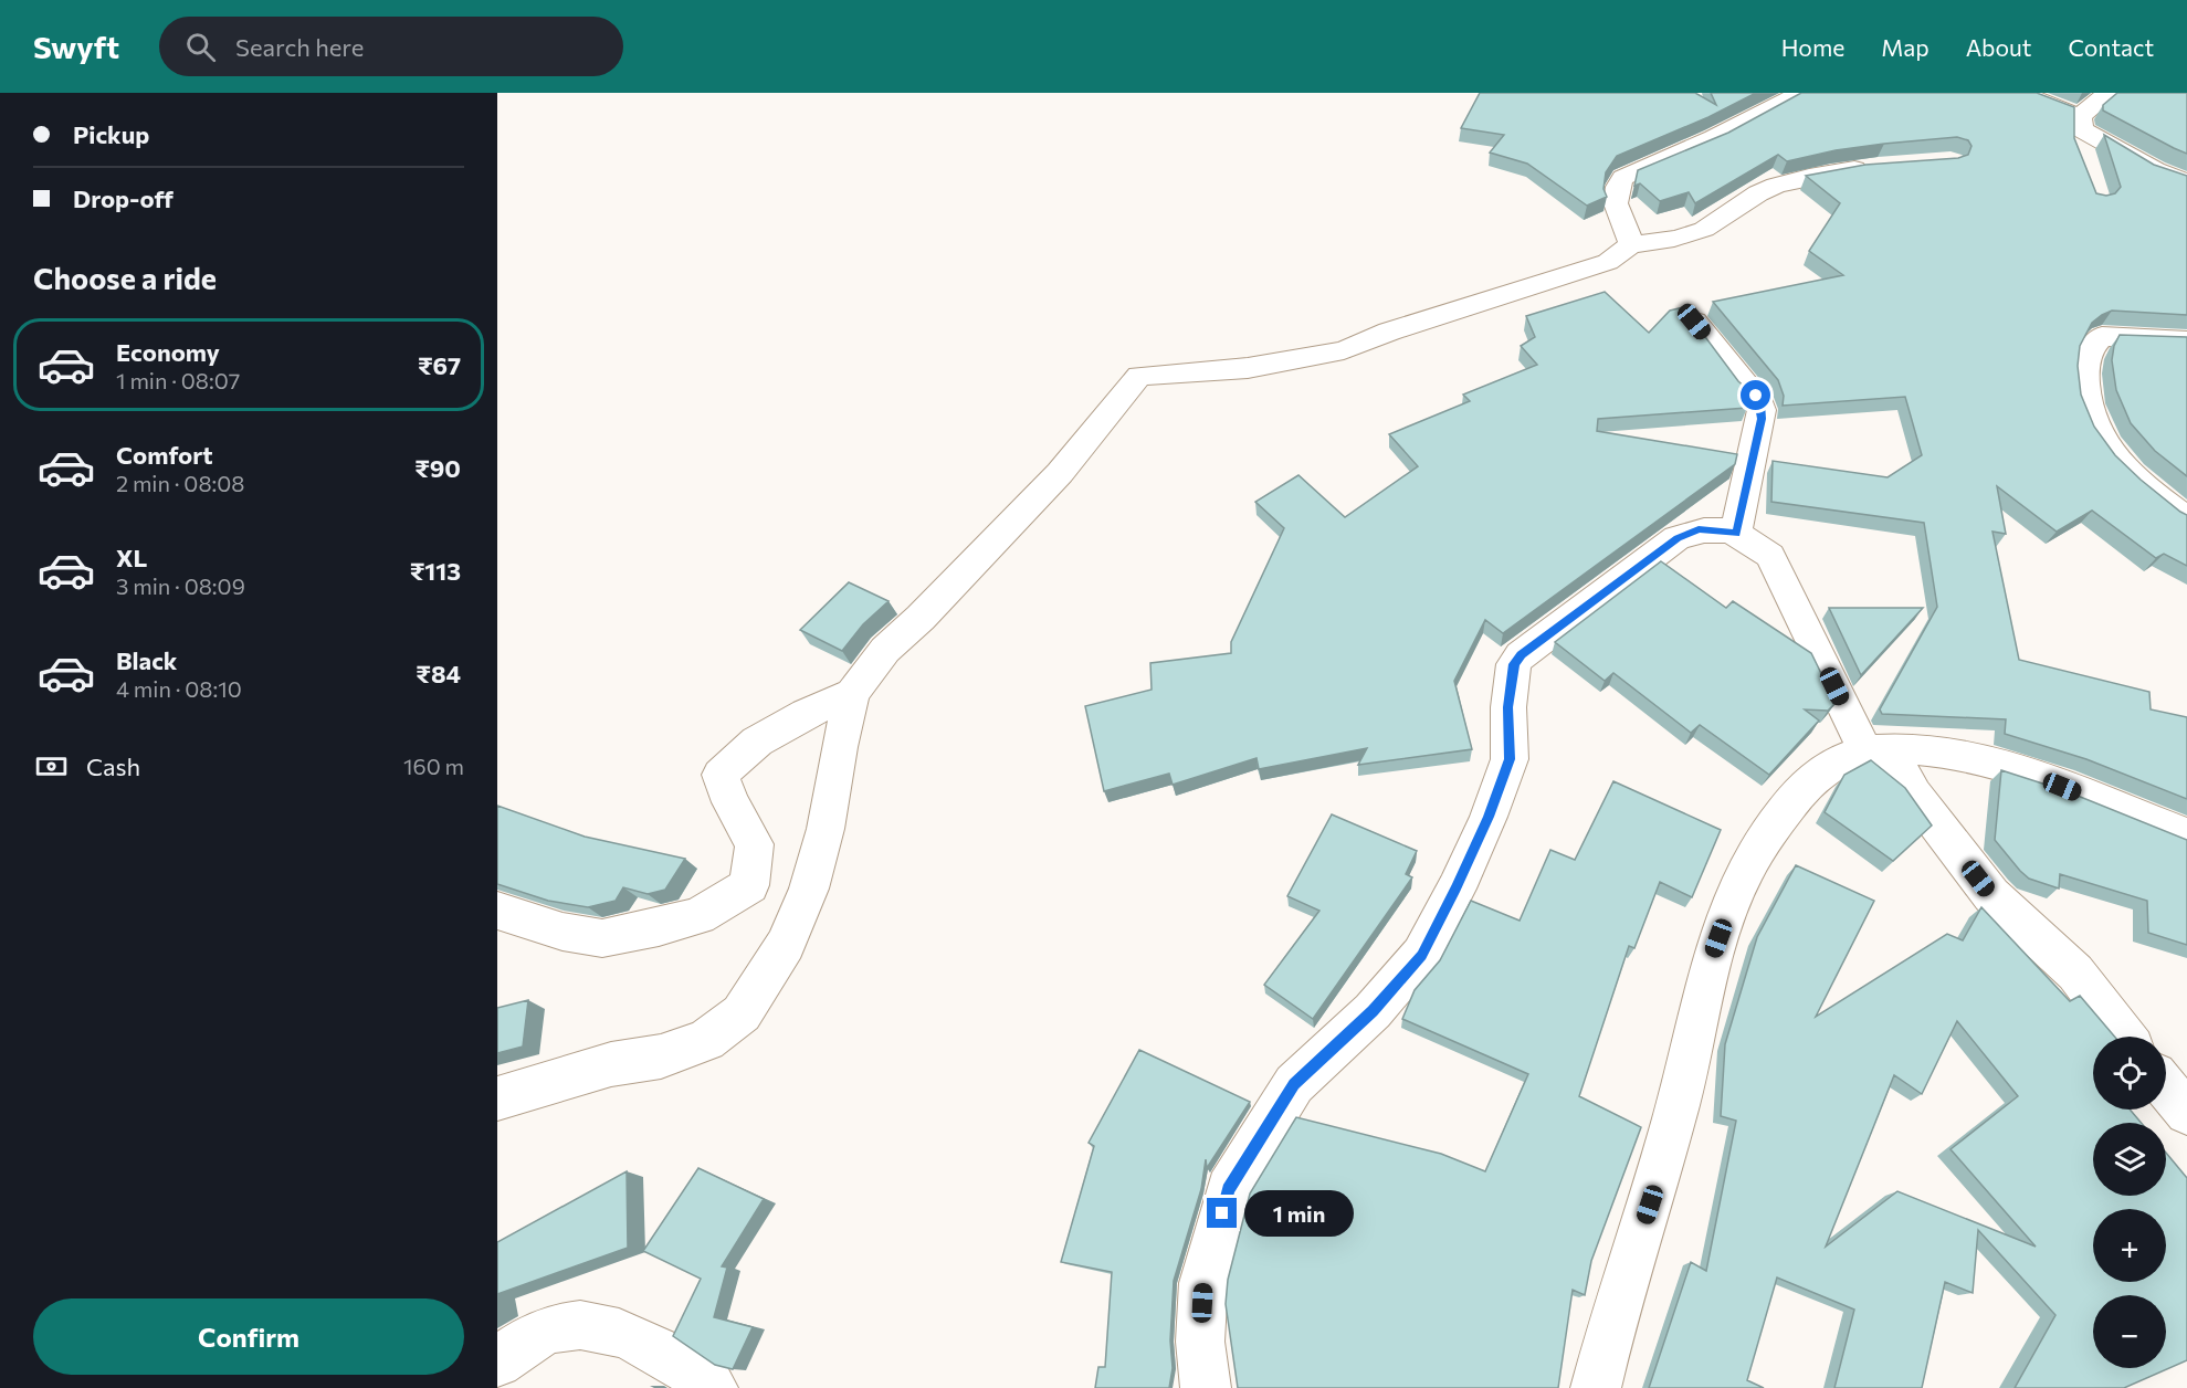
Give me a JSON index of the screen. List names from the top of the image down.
{
  "page": {
    "header": "Swyft",
    "search": "Search here",
    "nav": [
      "Home",
      "Map",
      "About",
      "Contact"
    ],
    "banner": ["Pickup", "Drop-off"],
    "heading": "Choose a ride",
    "list": [
      {
        "name": "Economy",
        "note": "1 min · 08:07",
        "value": "₹67"
      },
      {
        "name": "Comfort",
        "note": "2 min · 08:08",
        "value": "₹90"
      },
      {
        "name": "XL",
        "note": "3 min · 08:09",
        "value": "₹113"
      },
      {
        "name": "Black",
        "note": "4 min · 08:10",
        "value": "₹84"
      }
    ],
    "pay": ["Cash", "160 m"],
    "map_buttons": ["+", "−"],
    "bubble": "1 min",
    "buttons": "Confirm"
  }
}
